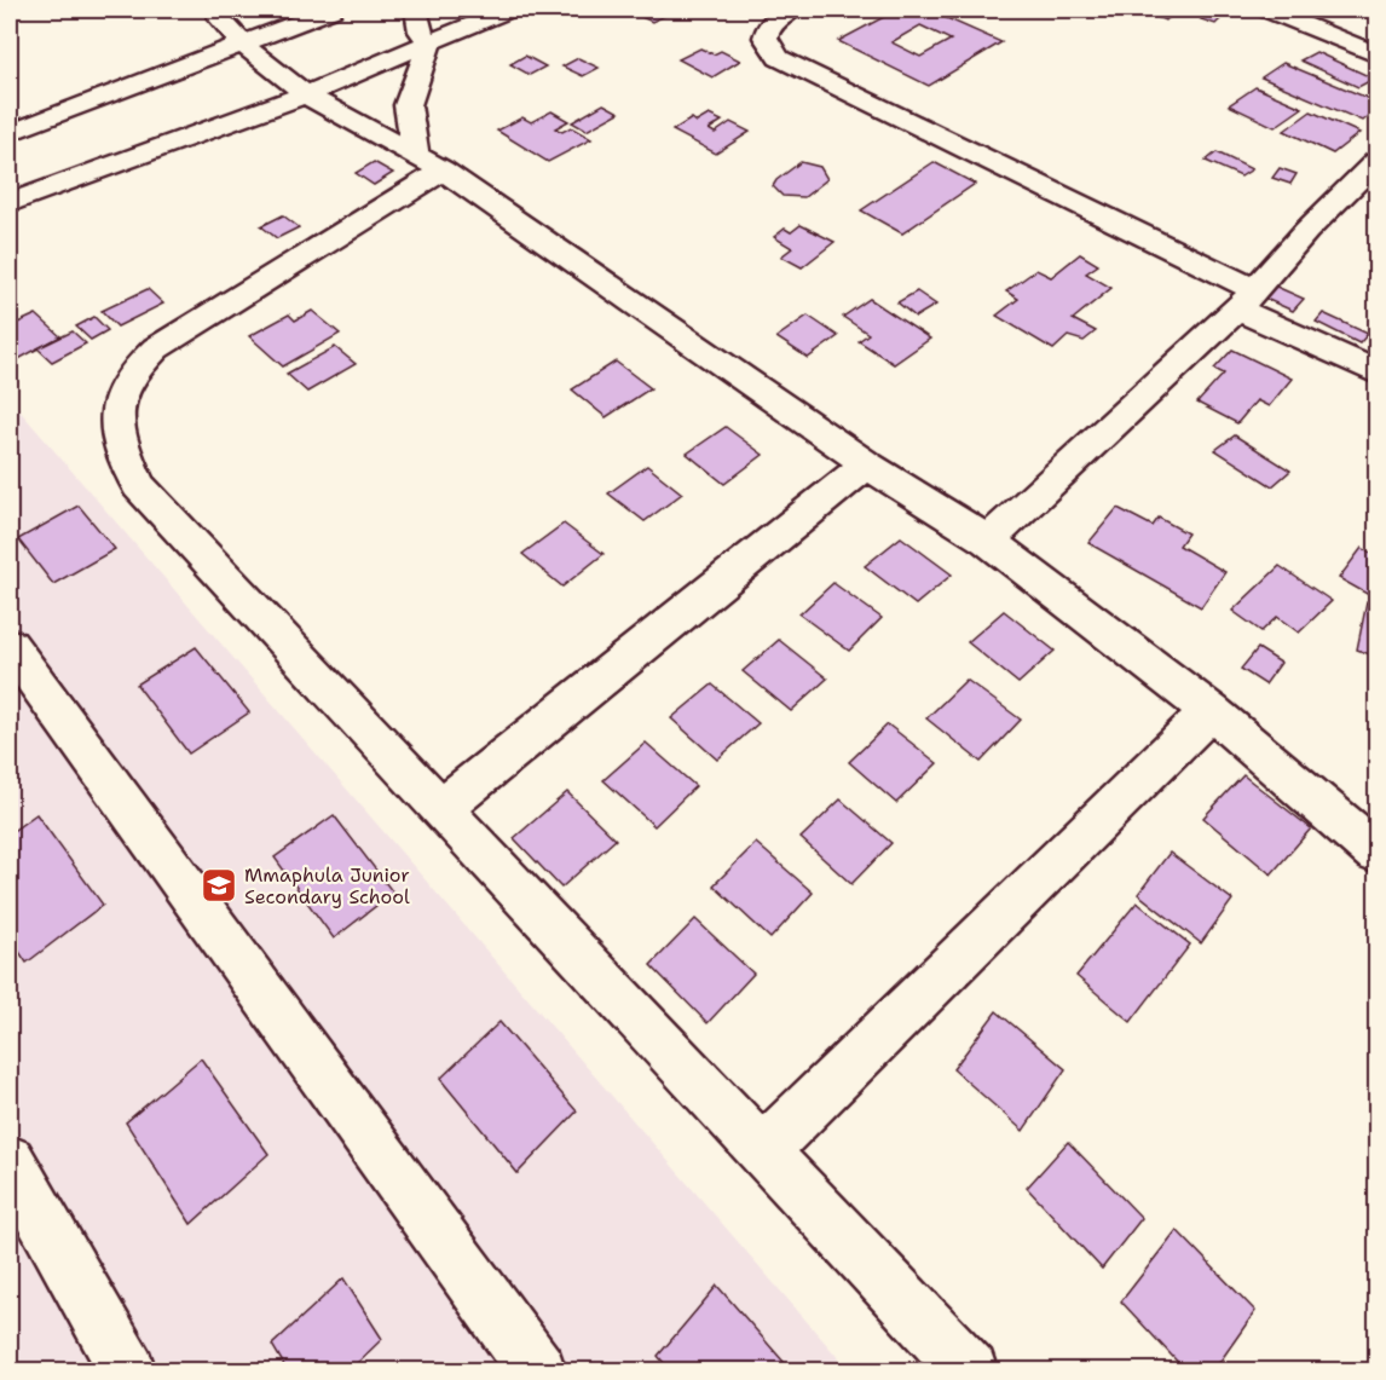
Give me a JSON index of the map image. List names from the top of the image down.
{
  "places": {
    "school or university": ["Mmaphula Junior Secondary School"]
  }
}
